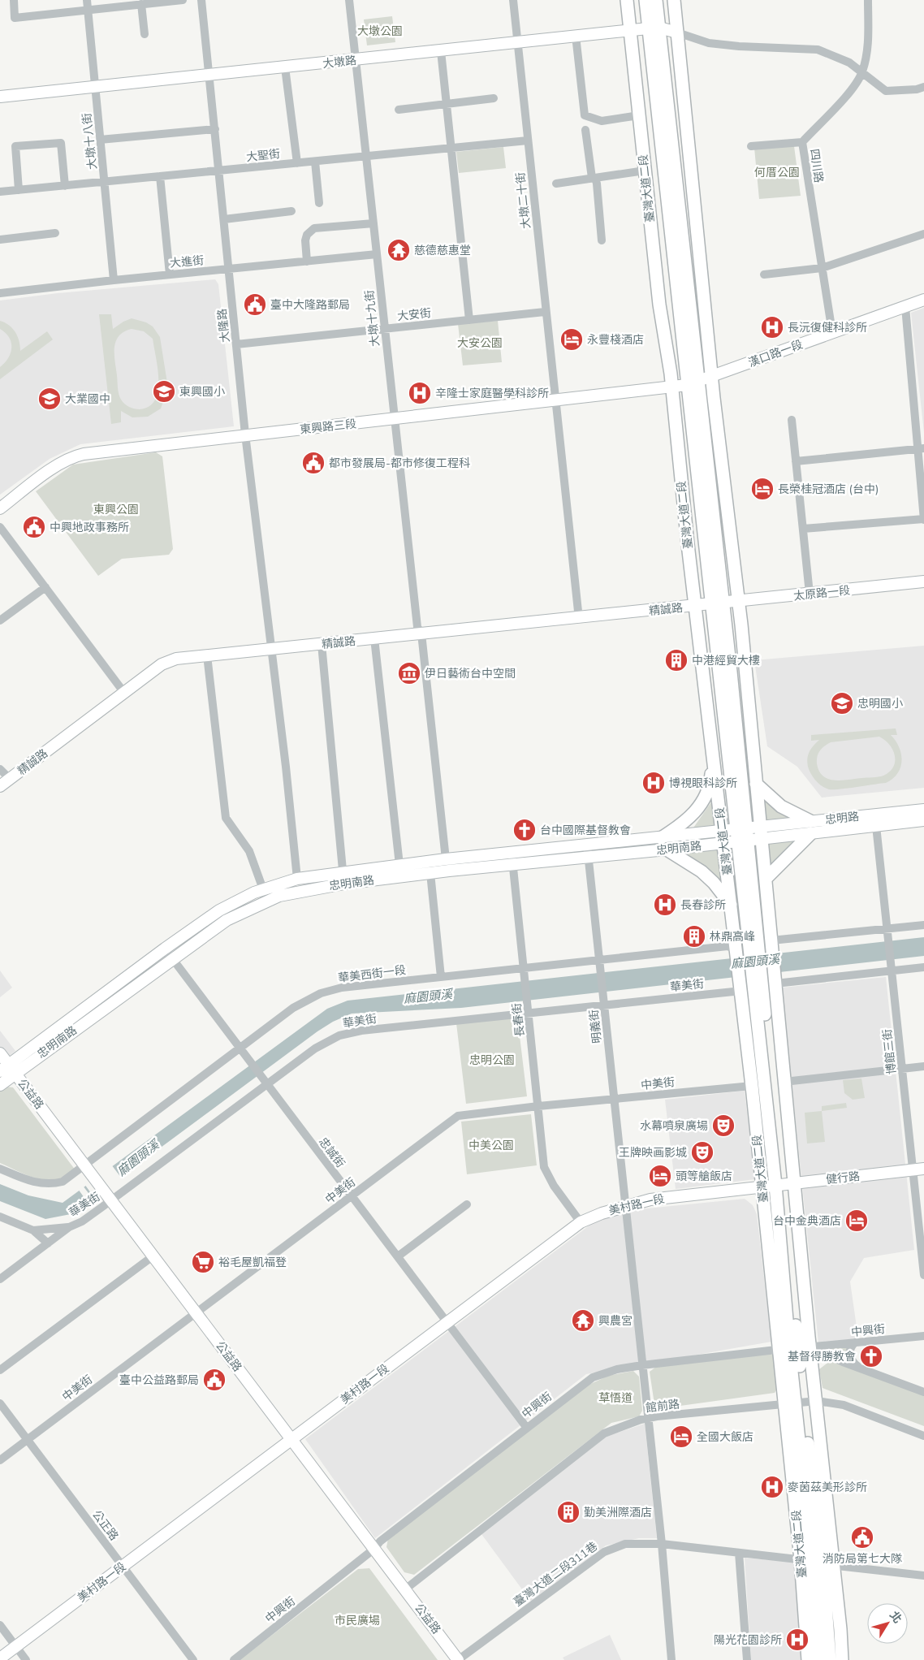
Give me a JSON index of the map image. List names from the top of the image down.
{
  "streets": {
    "main road": ["臺灣大道二段"],
    "street": [
      "大墩路",
      "大墩十八街",
      "大聖街",
      "四川路",
      "大墩二十街",
      "大進街",
      "大安街",
      "大墩十九街",
      "大隆路",
      "漢口路一段",
      "東興路三段",
      "太原路一段",
      "精誠路",
      "忠明路",
      "忠明南路",
      "華美西街一段",
      "華美街",
      "長春街",
      "明義街",
      "博館三街",
      "中美街",
      "公益路",
      "忠誠街",
      "健行路",
      "美村路一段",
      "中興街",
      "館前路",
      "公正路",
      "臺灣大道二段311巷"
    ]
  },
  "crossings": [
    ["大墩路", "大墩十八街"],
    ["大墩路", "臺灣大道二段"],
    ["大墩路", "大墩二十街"],
    ["大墩路", "大墩十九街"],
    ["大墩路", "大隆路"],
    ["大墩十八街", "大聖街"],
    ["大墩十八街", "大進街"],
    ["大聖街", "大墩二十街"],
    ["大聖街", "大墩十九街"],
    ["大聖街", "大隆路"],
    ["四川路", "漢口路一段"],
    ["臺灣大道二段", "漢口路一段"],
    ["臺灣大道二段", "東興路三段"],
    ["臺灣大道二段", "太原路一段"],
    ["臺灣大道二段", "精誠路"],
    ["臺灣大道二段", "忠明路"],
    ["臺灣大道二段", "忠明南路"],
    ["臺灣大道二段", "華美西街一段"],
    ["臺灣大道二段", "華美街"],
    ["臺灣大道二段", "中美街"],
    ["臺灣大道二段", "健行路"],
    ["臺灣大道二段", "美村路一段"],
    ["臺灣大道二段", "中興街"],
    ["臺灣大道二段", "館前路"],
    ["臺灣大道二段", "臺灣大道二段311巷"],
    ["大墩二十街", "大安街"],
    ["大墩二十街", "東興路三段"],
    ["大墩二十街", "精誠路"],
    ["大進街", "大墩十九街"],
    ["大進街", "大隆路"],
    ["大安街", "大墩十九街"],
    ["大安街", "大隆路"],
    ["大墩十九街", "東興路三段"],
    ["大墩十九街", "精誠路"],
    ["大墩十九街", "忠明南路"],
    ["大隆路", "東興路三段"],
    ["大隆路", "精誠路"],
    ["大隆路", "忠明南路"],
    ["漢口路一段", "東興路三段"],
    ["太原路一段", "精誠路"],
    ["忠明路", "忠明南路"],
    ["忠明路", "博館三街"],
    ["忠明南路", "長春街"],
    ["忠明南路", "明義街"],
    ["忠明南路", "公益路"],
    ["忠明南路", "忠誠街"],
    ["華美西街一段", "長春街"],
    ["華美西街一段", "明義街"],
    ["華美西街一段", "公益路"],
    ["華美西街一段", "忠誠街"],
    ["華美街", "長春街"],
    ["華美街", "明義街"],
    ["華美街", "公益路"],
    ["華美街", "忠誠街"],
    ["長春街", "中美街"],
    ["長春街", "美村路一段"],
    ["明義街", "中美街"],
    ["明義街", "美村路一段"],
    ["明義街", "中興街"],
    ["明義街", "館前路"],
    ["明義街", "臺灣大道二段311巷"],
    ["博館三街", "健行路"],
    ["中美街", "公益路"],
    ["中美街", "忠誠街"],
    ["中美街", "公正路"],
    ["公益路", "美村路一段"],
    ["公益路", "中興街"],
    ["公益路", "館前路"],
    ["公益路", "臺灣大道二段311巷"],
    ["忠誠街", "美村路一段"],
    ["忠誠街", "中興街"],
    ["健行路", "美村路一段"],
    ["美村路一段", "公正路"]
  ],
  "water": ["麻園頭溪"],
  "parks": [
    "大墩公園",
    "何厝公園",
    "大安公園",
    "東興公園",
    "忠明公園",
    "中美公園",
    "草悟道",
    "市民廣場"
  ],
  "places": {
    "temple": ["慈德慈惠堂", "興農宮"],
    "public building": [
      "臺中大隆路郵局",
      "都市發展局-都市修復工程科",
      "中興地政事務所",
      "臺中公益路郵局",
      "消防局第七大隊"
    ],
    "hospital": [
      "長沅復健科診所",
      "辛隆士家庭醫學科診所",
      "博視眼科診所",
      "長春診所",
      "麥茵茲美形診所",
      "陽光花園診所"
    ],
    "hotel": [
      "永豐棧酒店",
      "長榮桂冠酒店 (台中)",
      "頭等艙飯店",
      "台中金典酒店",
      "全國大飯店"
    ],
    "school or university": ["東興國小", "大業國中", "忠明國小"],
    "building": ["中港經貿大樓", "林鼎高峰", "勤美洲際酒店"],
    "museum": ["伊日藝術台中空間"],
    "church": ["台中國際基督教會", "基督得勝教會"],
    "theatre": ["水幕噴泉廣場", "王牌映画影城"],
    "supermarket": ["裕毛屋凱福登"]
  },
  "north": "top right"
}
